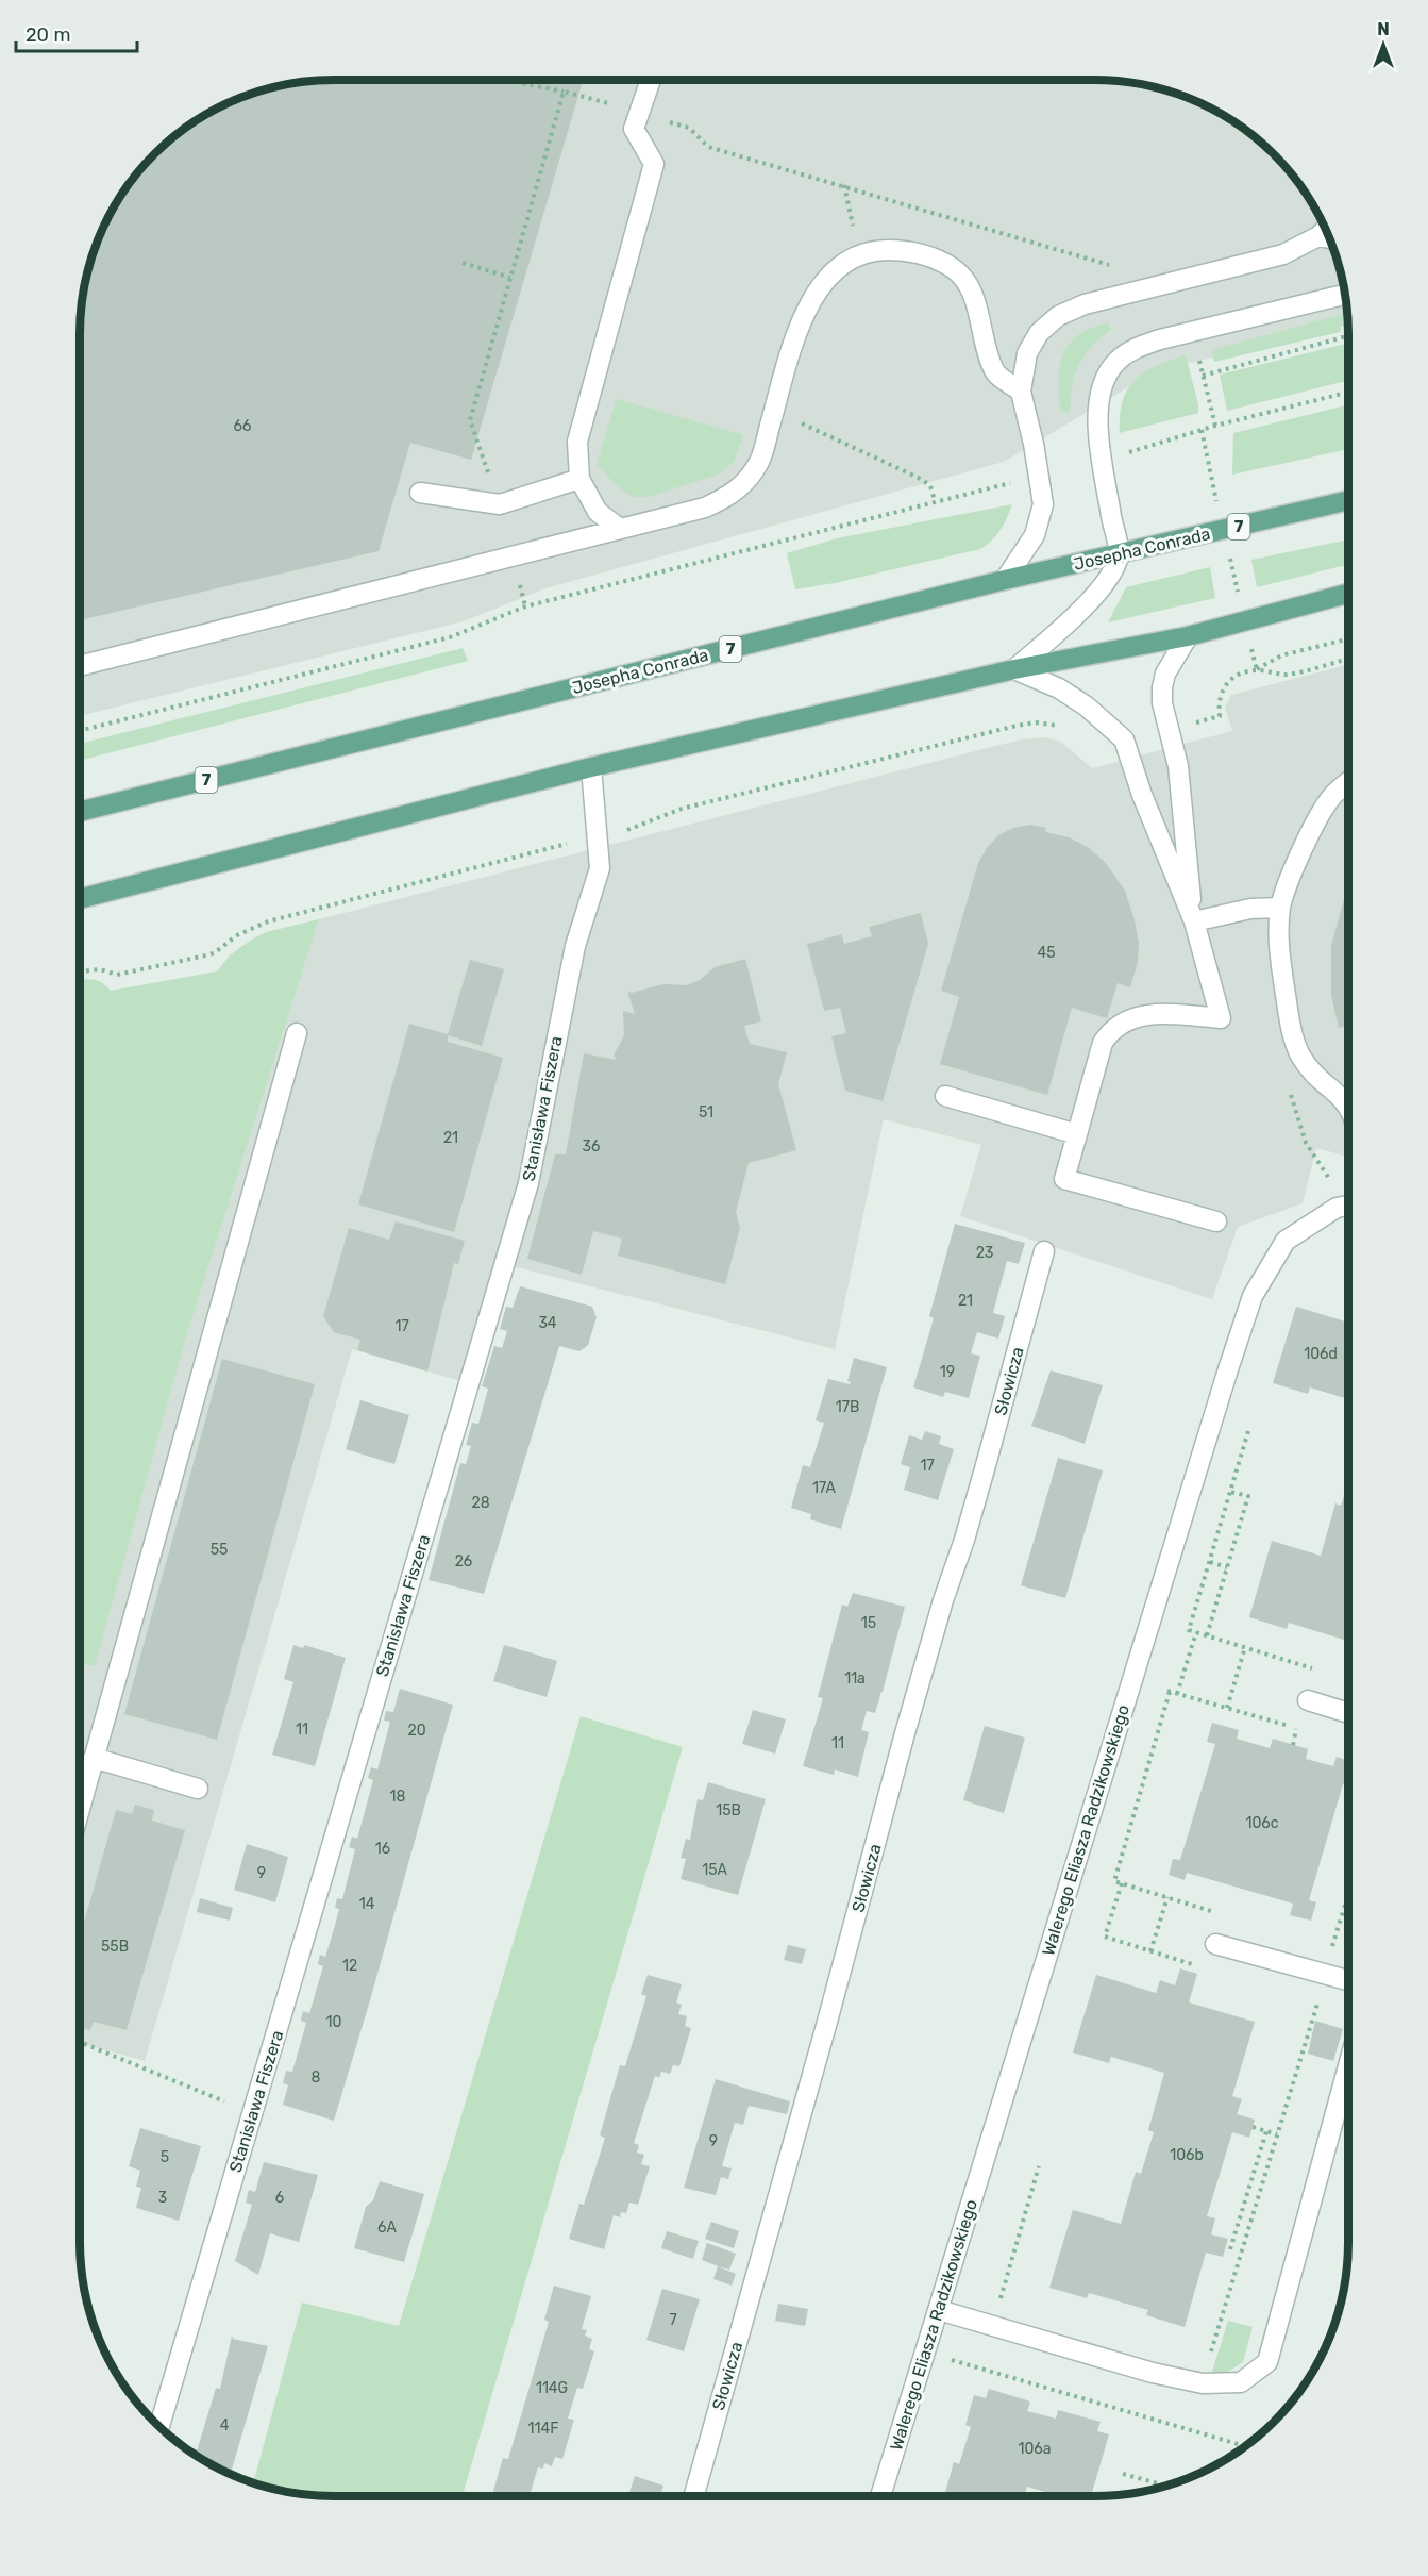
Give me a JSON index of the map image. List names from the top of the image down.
{
  "streets": {
    "main road": ["7", "Josepha Conrada"],
    "street": ["Stanisława Fiszera", "Słowicza", "Walerego Eliasza Radzikowskiego"]
  },
  "house_numbers": [
    "66",
    "45",
    "51",
    "21",
    "36",
    "23",
    "21",
    "34",
    "17",
    "106d",
    "19",
    "17B",
    "17",
    "17A",
    "28",
    "55",
    "26",
    "15",
    "11a",
    "11",
    "20",
    "11",
    "18",
    "15B",
    "106c",
    "16",
    "15A",
    "9",
    "14",
    "55B",
    "12",
    "10",
    "8",
    "9",
    "106b",
    "5",
    "3",
    "6",
    "6A",
    "7",
    "114G",
    "4",
    "114F",
    "106a"
  ],
  "scale_bar": "20 m",
  "north": "top"
}
